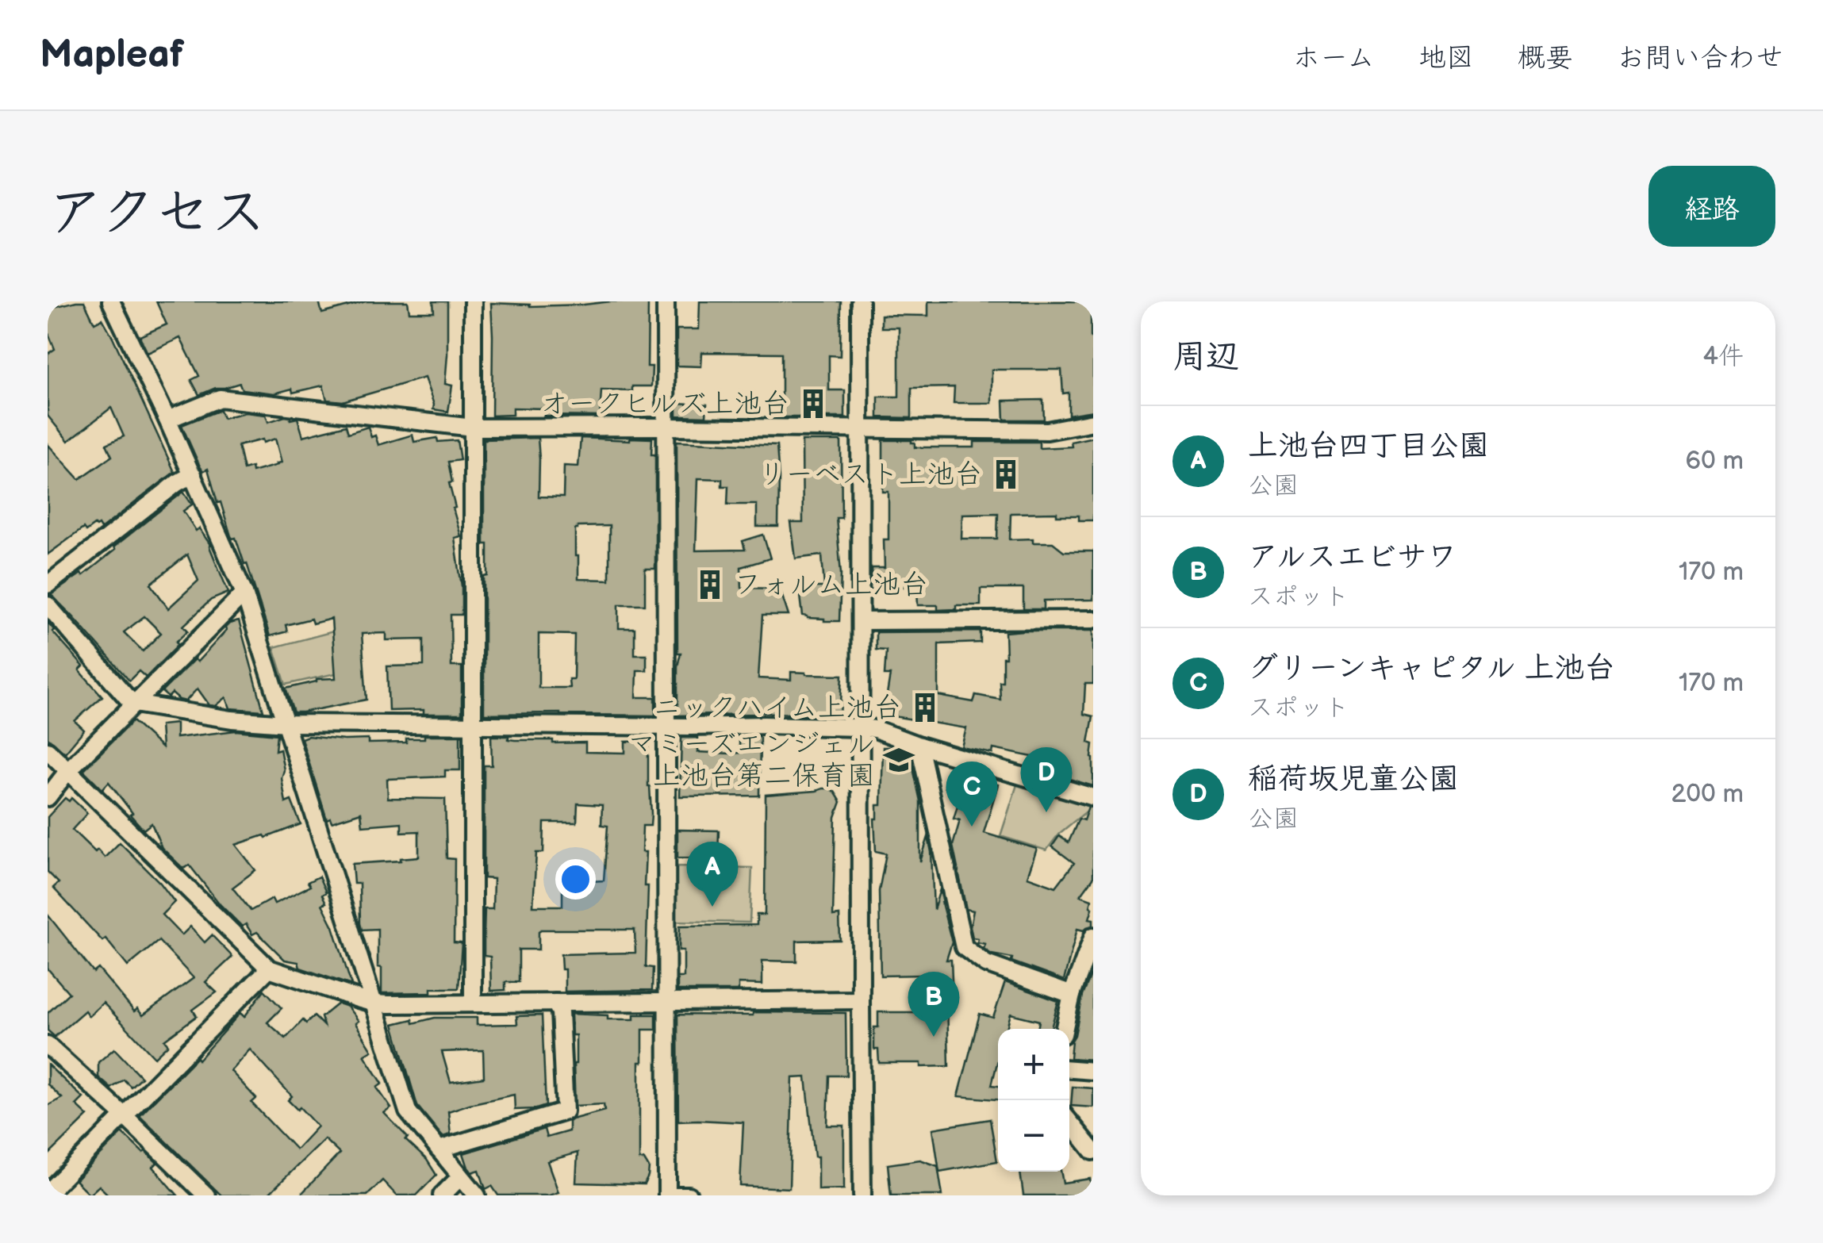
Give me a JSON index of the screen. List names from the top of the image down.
{
  "places": {
    "building": [
      "オークヒルズ上池台",
      "リーベスト上池台",
      "フォルム上池台",
      "ニックハイム上池台"
    ],
    "school or university": ["マミーズエンジェル 上池台第二保育園"]
  },
  "page": {
    "header": "Mapleaf",
    "nav": [
      "ホーム",
      "地図",
      "概要",
      "お問い合わせ"
    ],
    "title": "アクセス",
    "buttons": "経路",
    "heading": ["周辺", "4件"],
    "list": [
      {
        "mark": "A",
        "name": "上池台四丁目公園",
        "note": "公園",
        "value": "60 m"
      },
      {
        "mark": "B",
        "name": "アルスエビサワ",
        "note": "スポット",
        "value": "170 m"
      },
      {
        "mark": "C",
        "name": "グリーンキャピタル 上池台",
        "note": "スポット",
        "value": "170 m"
      },
      {
        "mark": "D",
        "name": "稲荷坂児童公園",
        "note": "公園",
        "value": "200 m"
      }
    ],
    "pins": [
      "D",
      "C",
      "A",
      "B"
    ],
    "map_buttons": ["+", "−"]
  }
}
